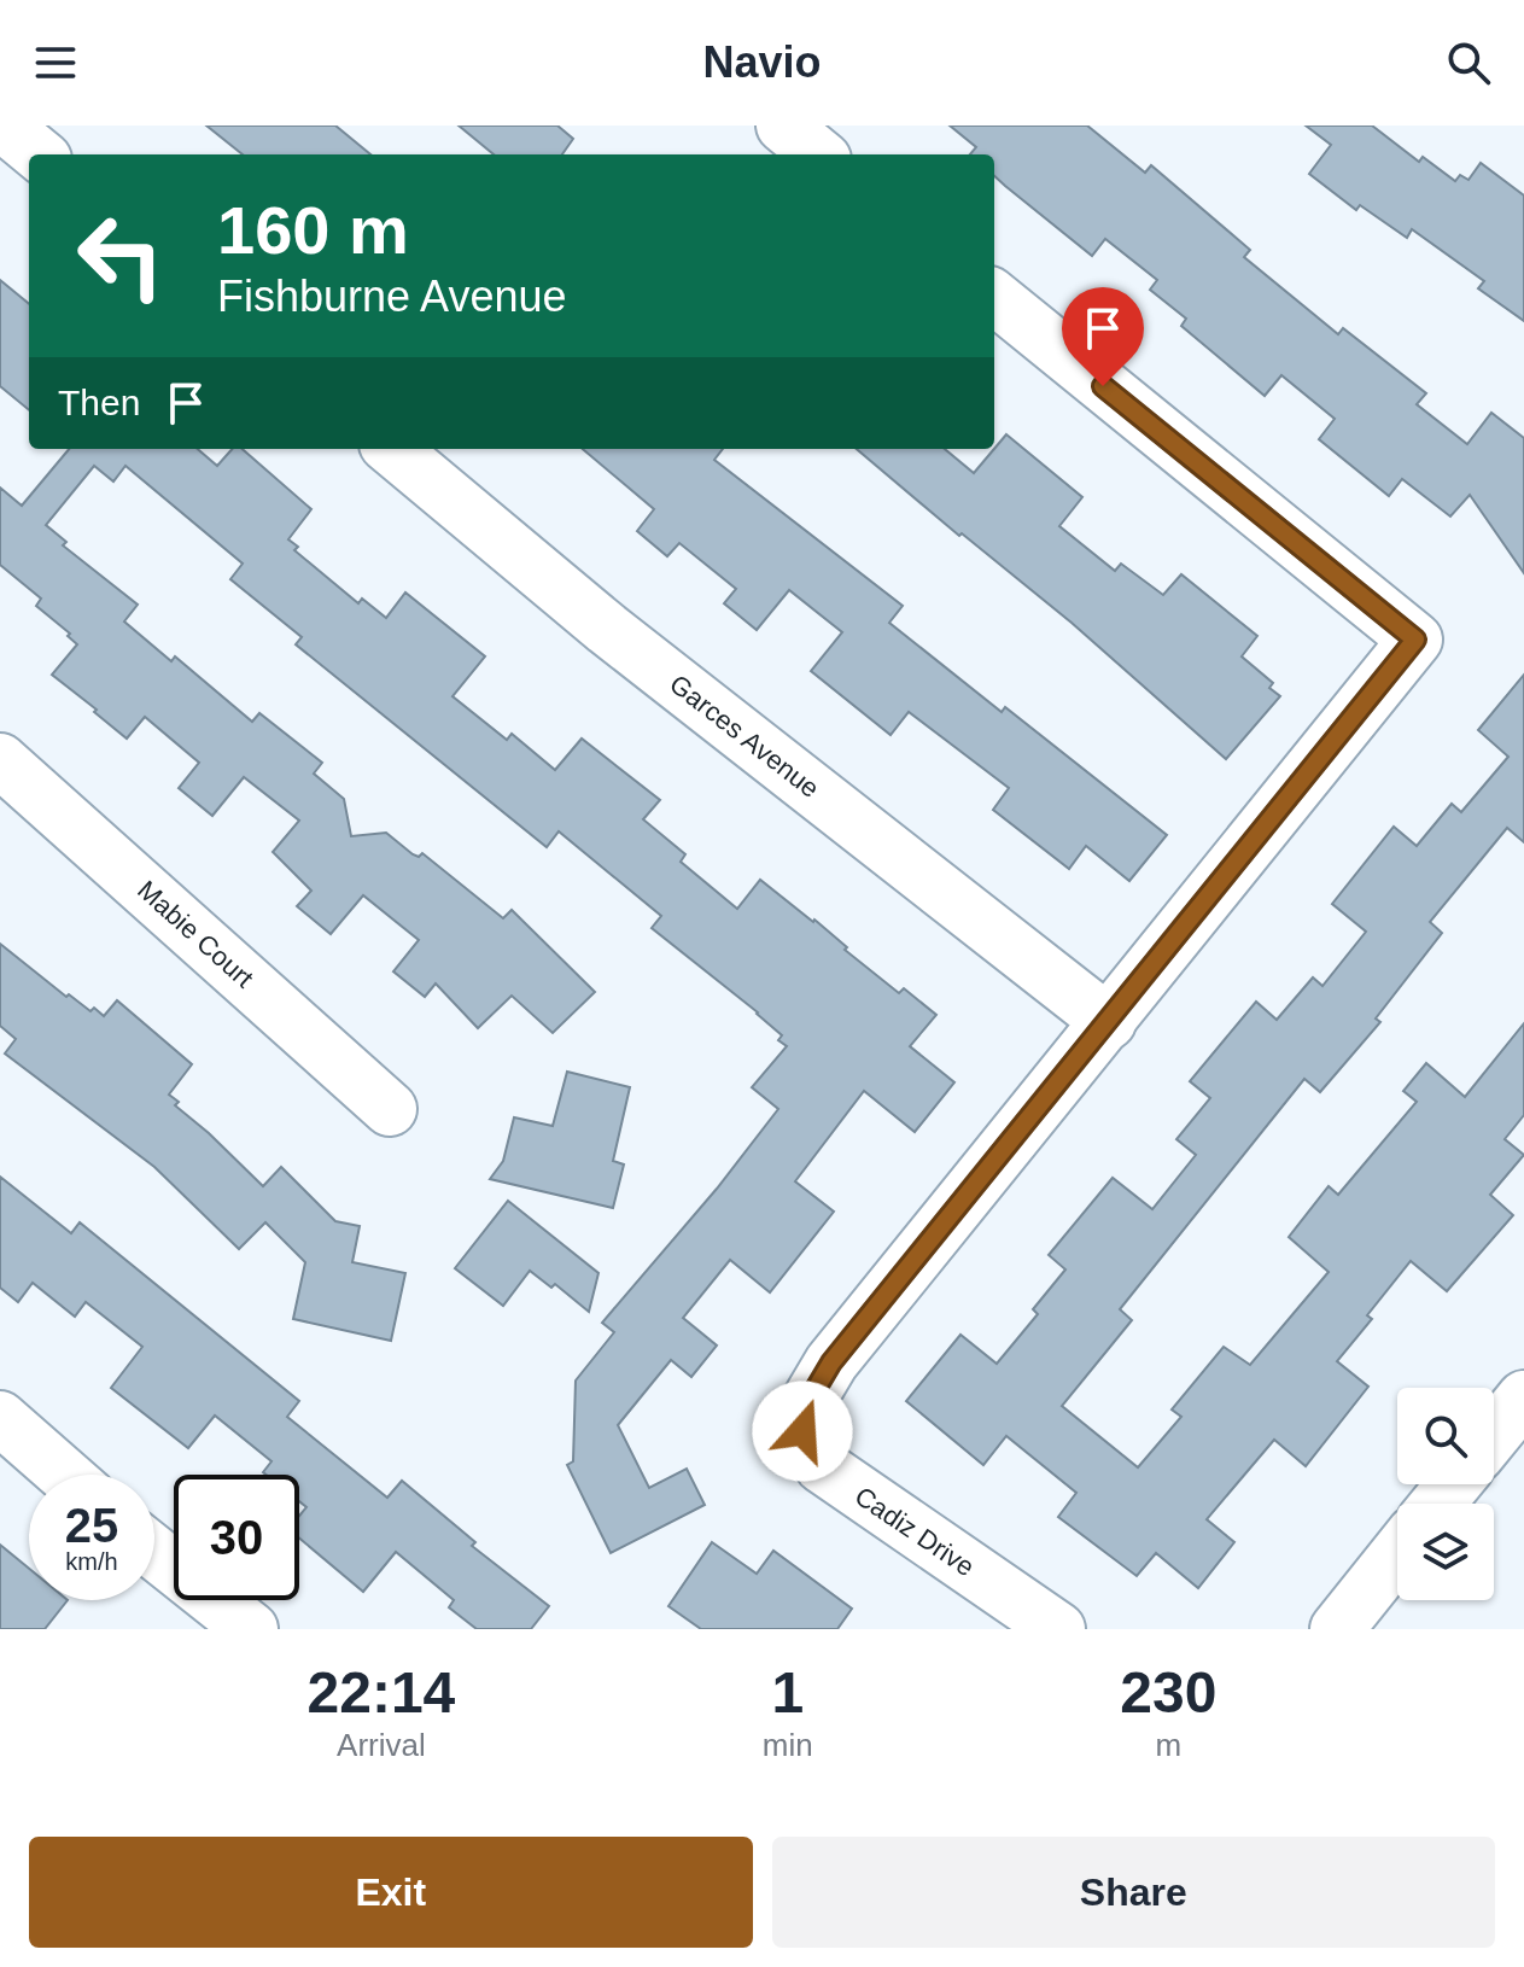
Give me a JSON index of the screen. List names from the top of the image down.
{
  "streets": {
    "street": ["Garces Avenue", "Mabie Court", "Cadiz Drive"]
  },
  "crossings": [
    ["Garces Avenue", "Cadiz Drive"]
  ],
  "page": {
    "header": "Navio",
    "turn": ["160 m", "Fishburne Avenue"],
    "then": "Then",
    "speed": "25 km/h",
    "limit": "30",
    "eta": [
      "22:14",
      "Arrival",
      "1",
      "min",
      "230",
      "m"
    ],
    "buttons": ["Exit", "Share"]
  }
}
